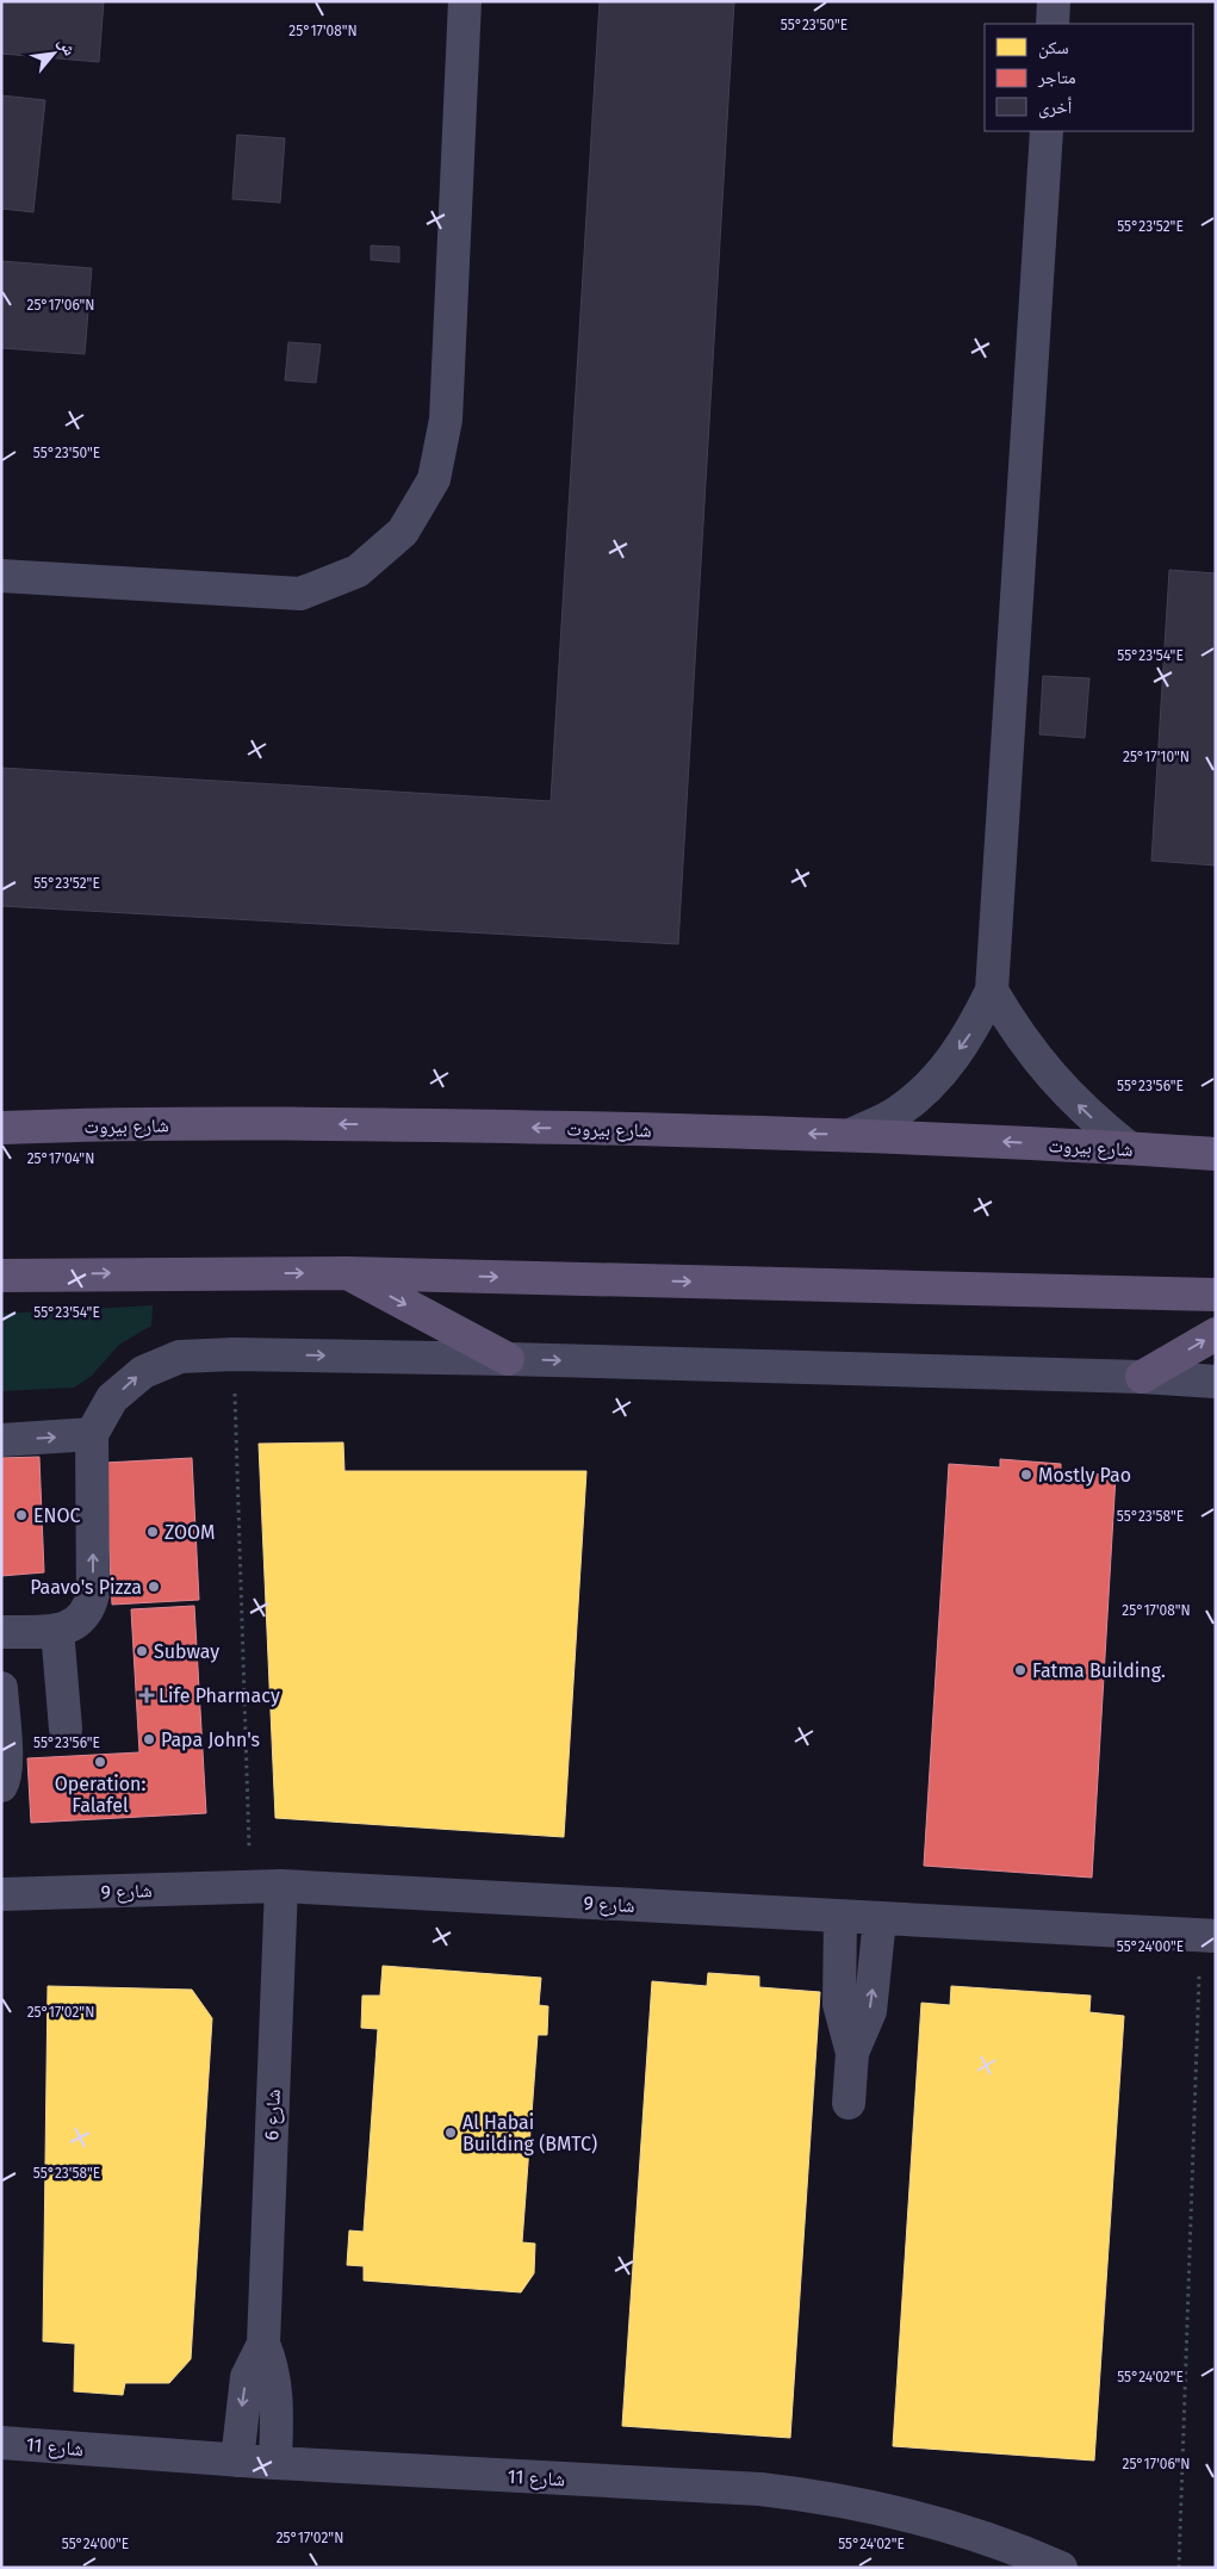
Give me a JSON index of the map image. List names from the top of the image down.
{
  "streets": {
    "main road": ["شارع بيروت"],
    "street": ["شارع 9", "شارع 6", "شارع 11"]
  },
  "crossings": [
    ["شارع 9", "شارع 6"],
    ["شارع 6", "شارع 11"]
  ],
  "places": {
    "other": [
      "Mostly Pao",
      "ENOC",
      "ZOOM",
      "Paavo's Pizza",
      "Subway",
      "Fatma Building.",
      "Papa John's",
      "Operation: Falafel",
      "Al Habai Building (BMTC)"
    ],
    "health": ["Life Pharmacy"]
  },
  "legend": ["سكن", "متاجر", "أخرى"],
  "north": "top right",
  "coordinates": [
    "55°23'50\"E",
    "25°17'08\"N",
    "55°23'52\"E",
    "25°17'06\"N",
    "55°23'54\"E",
    "25°17'10\"N",
    "55°23'56\"E",
    "25°17'04\"N",
    "55°23'58\"E",
    "55°24'00\"E",
    "25°17'02\"N",
    "55°24'02\"E"
  ]
}
